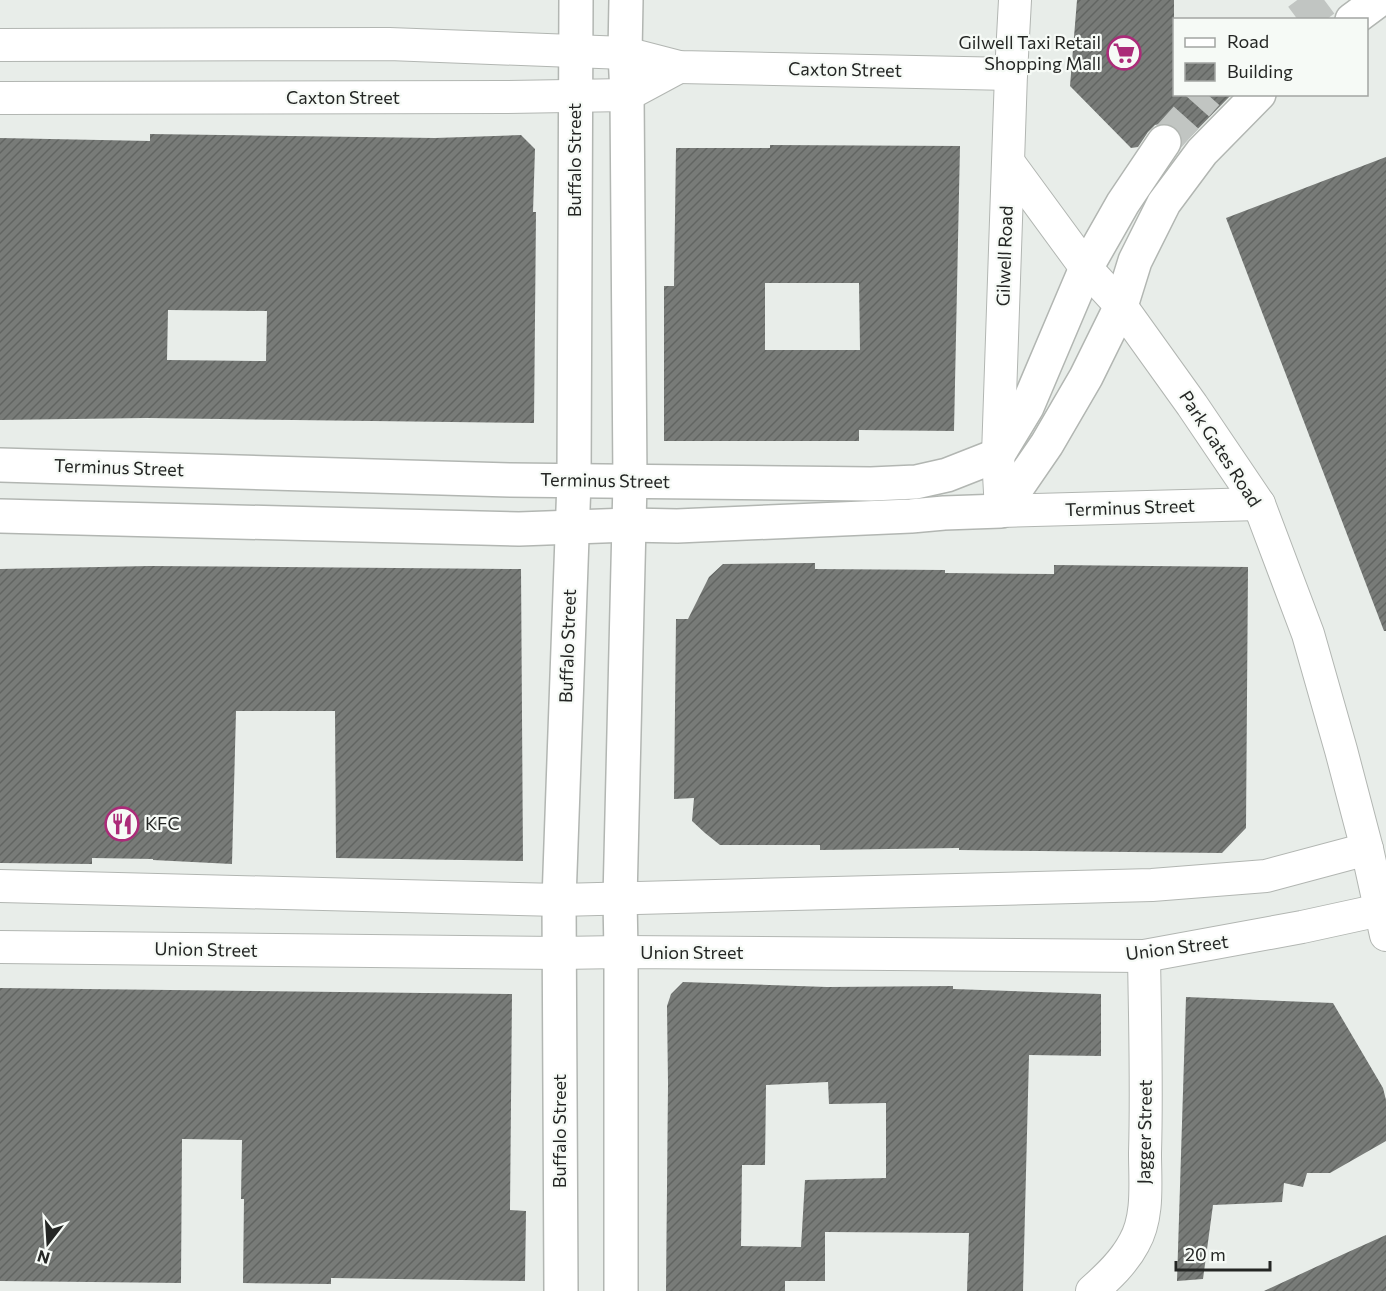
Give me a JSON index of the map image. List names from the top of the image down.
{
  "streets": {
    "main road": ["Buffalo Street", "Terminus Street"],
    "street": [
      "Caxton Street",
      "Gilwell Road",
      "Park Gates Road",
      "Union Street",
      "Jagger Street"
    ]
  },
  "crossings": [
    ["Caxton Street", "Buffalo Street"],
    ["Caxton Street", "Gilwell Road"],
    ["Buffalo Street", "Terminus Street"],
    ["Buffalo Street", "Union Street"],
    ["Gilwell Road", "Park Gates Road"],
    ["Gilwell Road", "Terminus Street"],
    ["Park Gates Road", "Terminus Street"],
    ["Park Gates Road", "Union Street"],
    ["Union Street", "Jagger Street"]
  ],
  "places": {
    "supermarket": ["Gilwell Taxi Retail Shopping Mall"],
    "restaurant": ["KFC"]
  },
  "legend": ["Road", "Building"],
  "scale_bar": "20 m",
  "north": "bottom"
}
